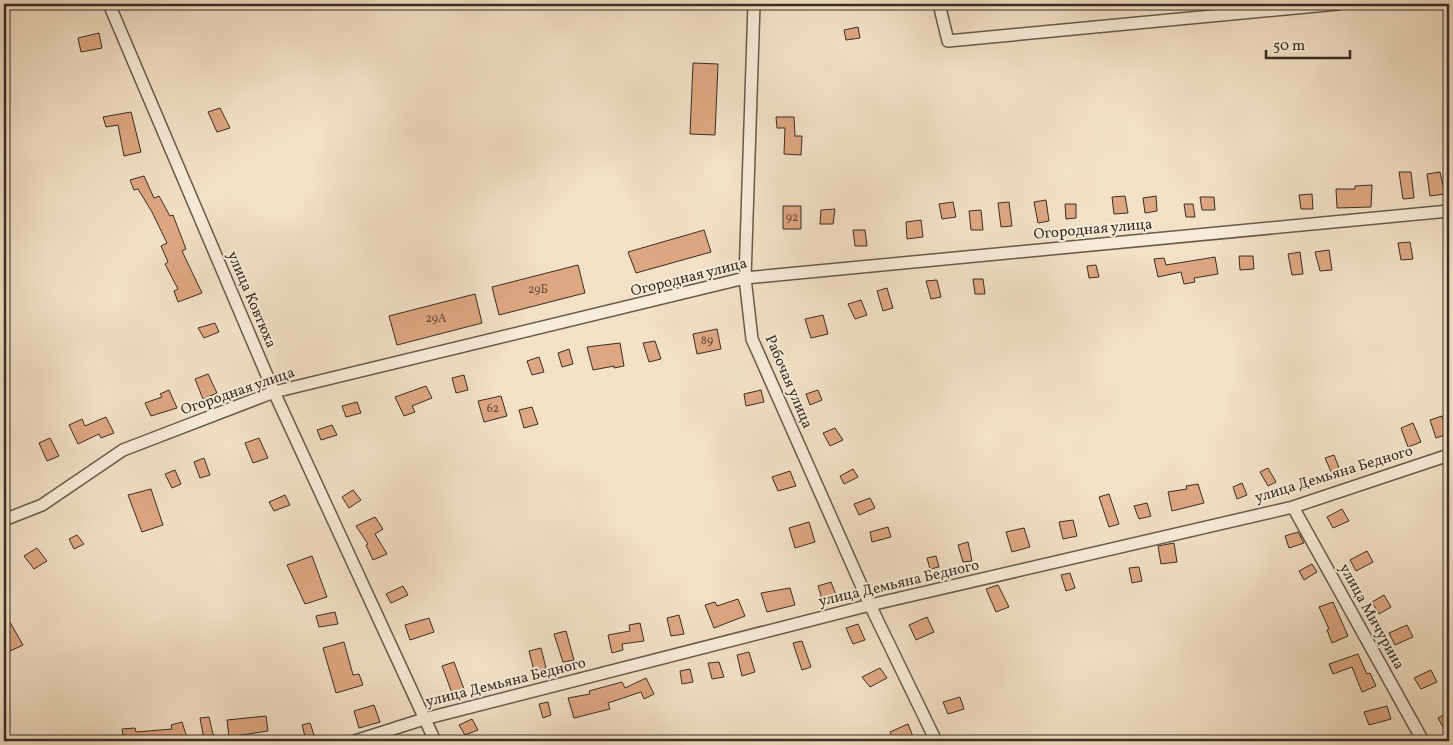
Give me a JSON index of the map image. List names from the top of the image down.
{
  "streets": {
    "street": [
      "Огородная улица",
      "улица Ковтюха",
      "Рабочая улица",
      "улица Демьяна Бедного",
      "улица Мичурина"
    ]
  },
  "crossings": [
    ["Огородная улица", "улица Ковтюха"],
    ["Огородная улица", "Рабочая улица"],
    ["улица Ковтюха", "улица Демьяна Бедного"],
    ["Рабочая улица", "улица Демьяна Бедного"],
    ["улица Демьяна Бедного", "улица Мичурина"]
  ],
  "house_numbers": [
    "92",
    "29Б",
    "29А",
    "89",
    "62"
  ],
  "scale_bar": "50 m"
}
